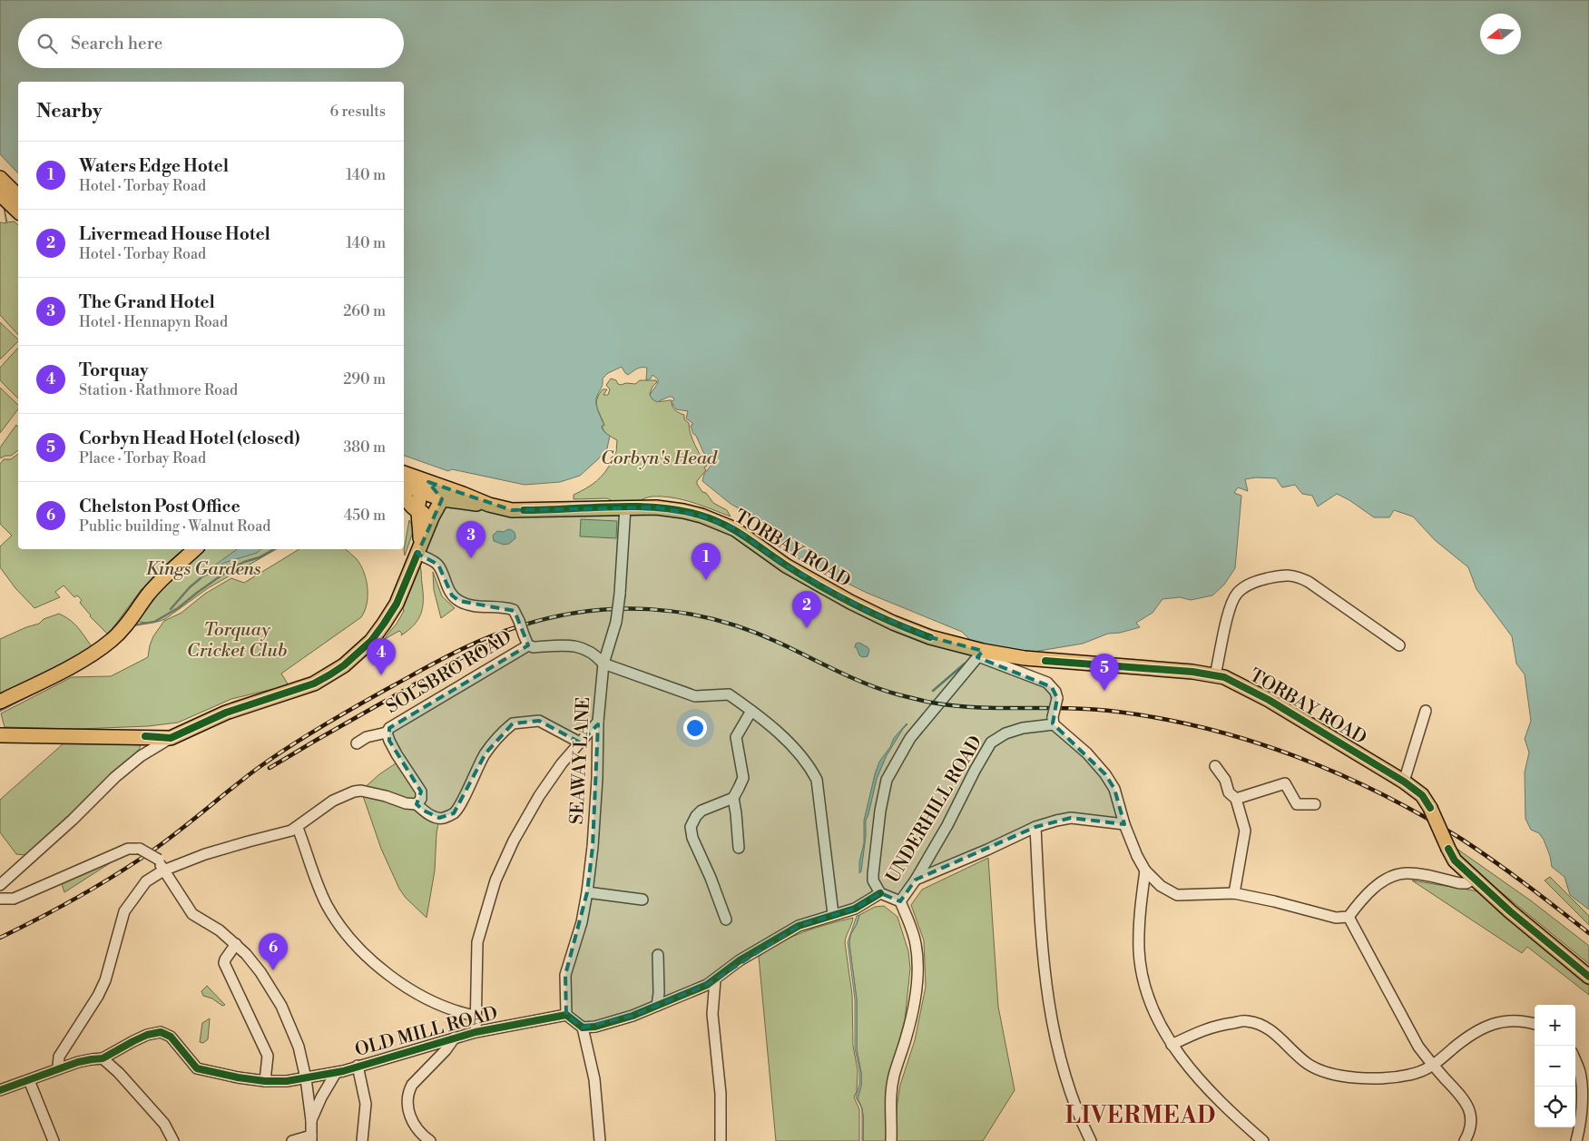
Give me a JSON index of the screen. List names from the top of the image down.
{
  "streets": {
    "main road": ["TORBAY ROAD"],
    "street": [
      "SOLSBRO ROAD",
      "SEAWAY LANE",
      "UNDERHILL ROAD",
      "OLD MILL ROAD"
    ]
  },
  "crossings": [
    ["TORBAY ROAD", "SEAWAY LANE"],
    ["SEAWAY LANE", "OLD MILL ROAD"]
  ],
  "districts": ["LIVERMEAD"],
  "parks": ["Corbyn's Head", "Kings Gardens", "Torquay Cricket Club"],
  "north": "left",
  "page": {
    "search": "Search here",
    "heading": ["Nearby", "6 results"],
    "list": [
      {
        "mark": "1",
        "name": "Waters Edge Hotel",
        "note": "Hotel · Torbay Road",
        "value": "140 m"
      },
      {
        "mark": "2",
        "name": "Livermead House Hotel",
        "note": "Hotel · Torbay Road",
        "value": "140 m"
      },
      {
        "mark": "3",
        "name": "The Grand Hotel",
        "note": "Hotel · Hennapyn Road",
        "value": "260 m"
      },
      {
        "mark": "4",
        "name": "Torquay",
        "note": "Station · Rathmore Road",
        "value": "290 m"
      },
      {
        "mark": "5",
        "name": "Corbyn Head Hotel (closed)",
        "note": "Place · Torbay Road",
        "value": "380 m"
      },
      {
        "mark": "6",
        "name": "Chelston Post Office",
        "note": "Public building · Walnut Road",
        "value": "450 m"
      }
    ],
    "pins": [
      "3",
      "1",
      "2",
      "4",
      "5",
      "6"
    ],
    "map_buttons": ["+", "−"]
  }
}
